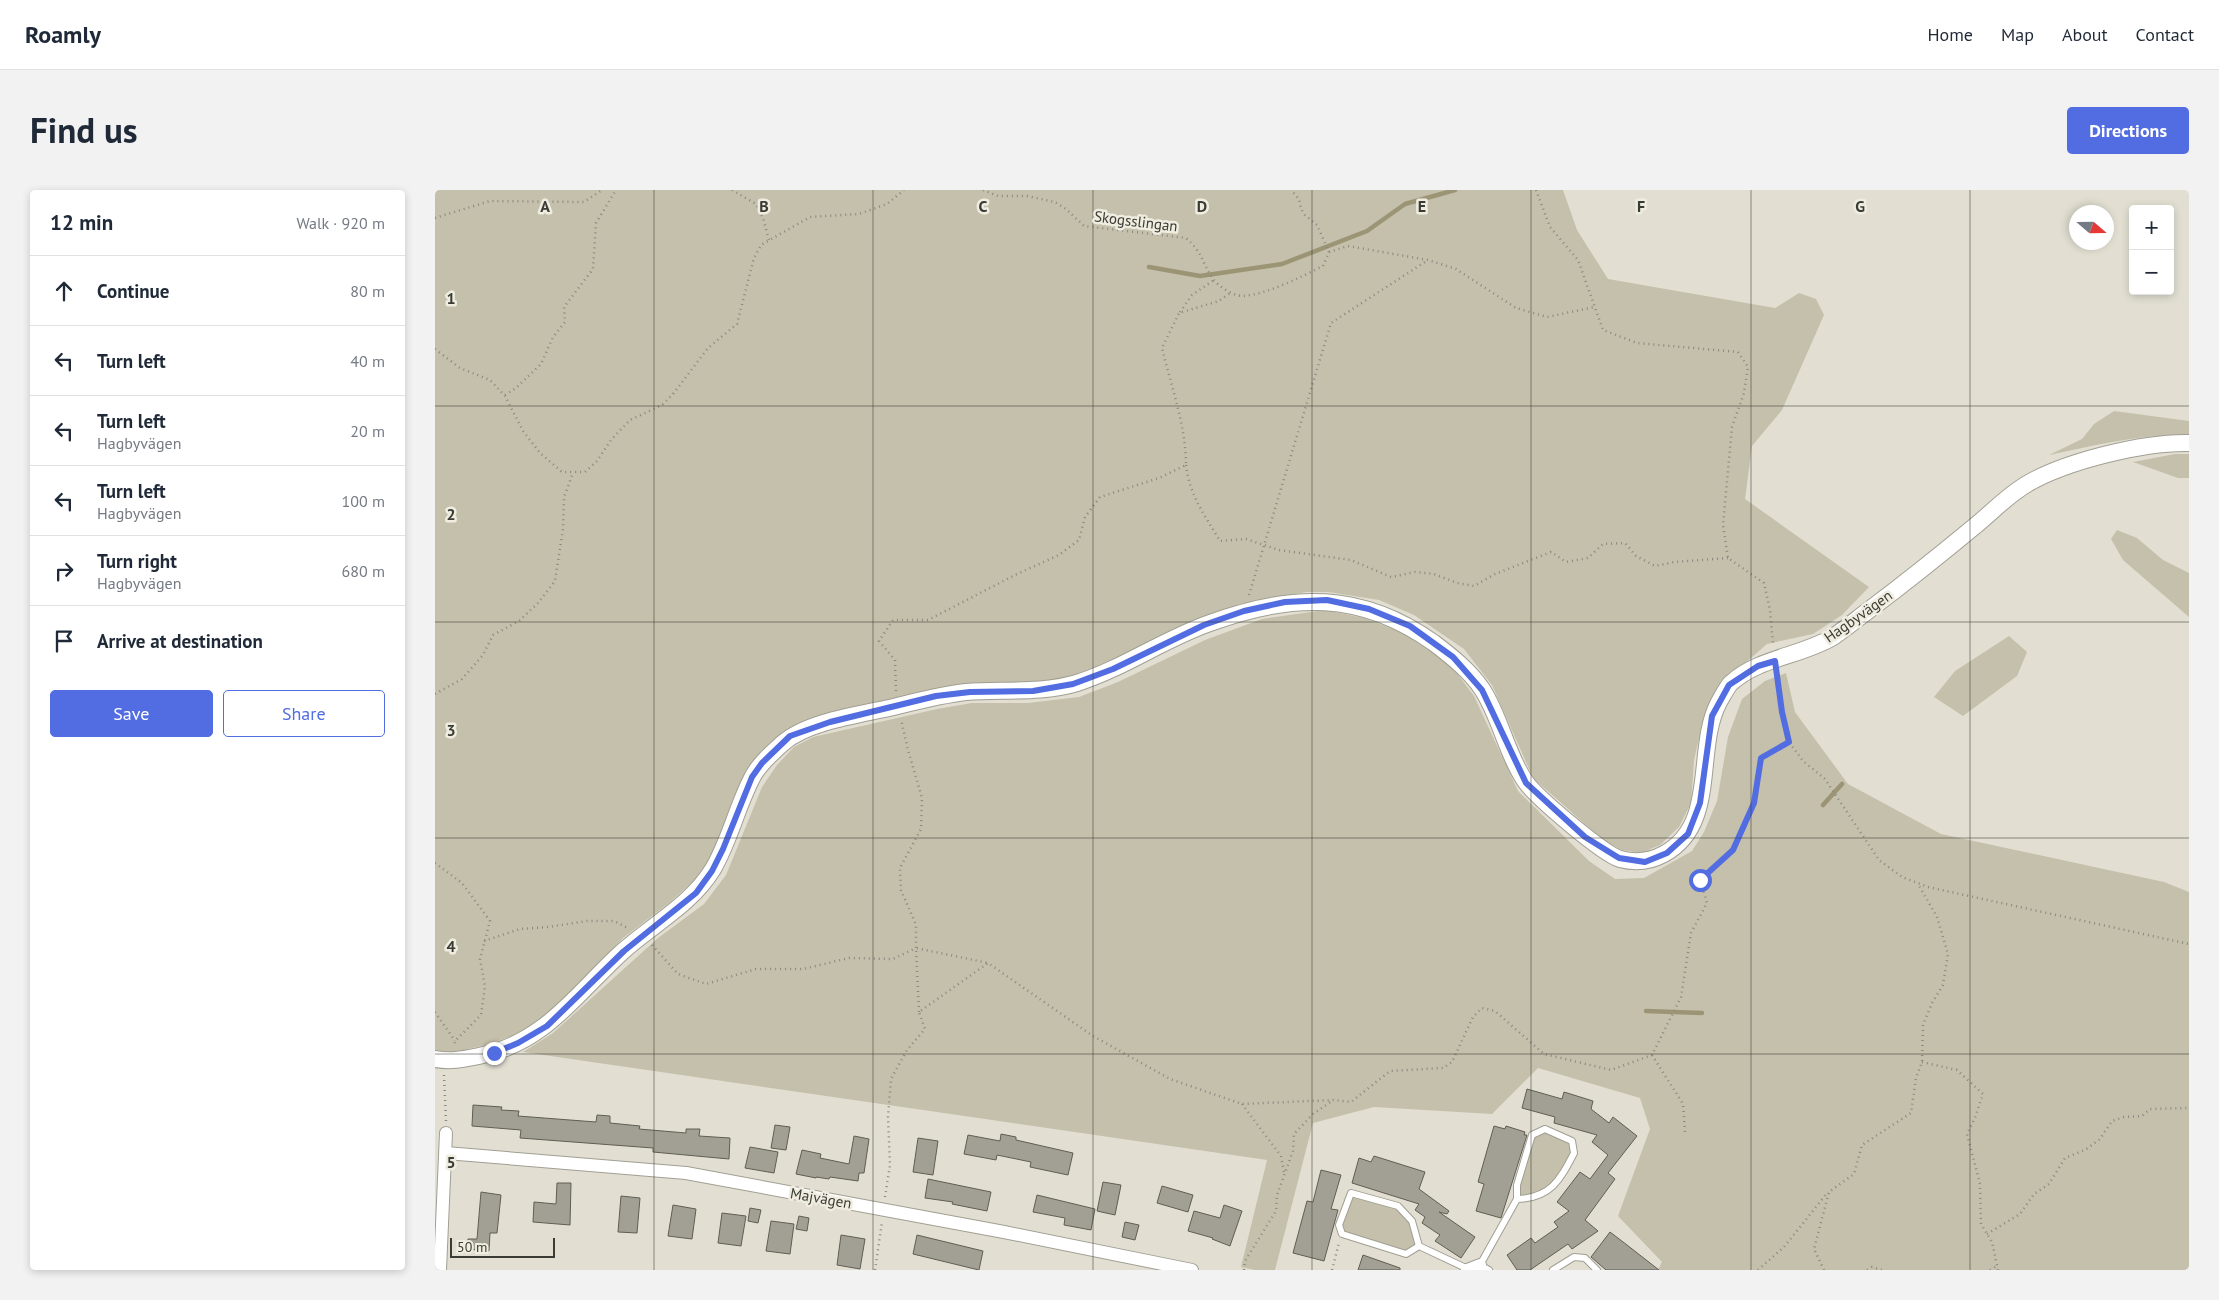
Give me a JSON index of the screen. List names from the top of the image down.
{
  "streets": {
    "street": ["Hagbyvägen", "Majvägen"],
    "path": ["Skogsslingan"]
  },
  "scale_bar": "50 m",
  "north": "right",
  "page": {
    "header": "Roamly",
    "nav": [
      "Home",
      "Map",
      "About",
      "Contact"
    ],
    "title": "Find us",
    "buttons": [
      "Directions",
      ["Save", "Share"]
    ],
    "heading": ["12 min", "Walk · 920 m"],
    "map_buttons": ["+", "−"],
    "list": [
      ["Continue", "80 m"],
      ["Turn left", "40 m"],
      ["Turn left", "Hagbyvägen", "20 m"],
      ["Turn left", "Hagbyvägen", "100 m"],
      ["Turn right", "Hagbyvägen", "680 m"],
      "Arrive at destination"
    ],
    "scale": "50 m"
  },
  "grid": {
    "columns": [
      "A",
      "B",
      "C",
      "D",
      "E",
      "F",
      "G"
    ],
    "rows": [
      "1",
      "2",
      "3",
      "4",
      "5"
    ]
  }
}
